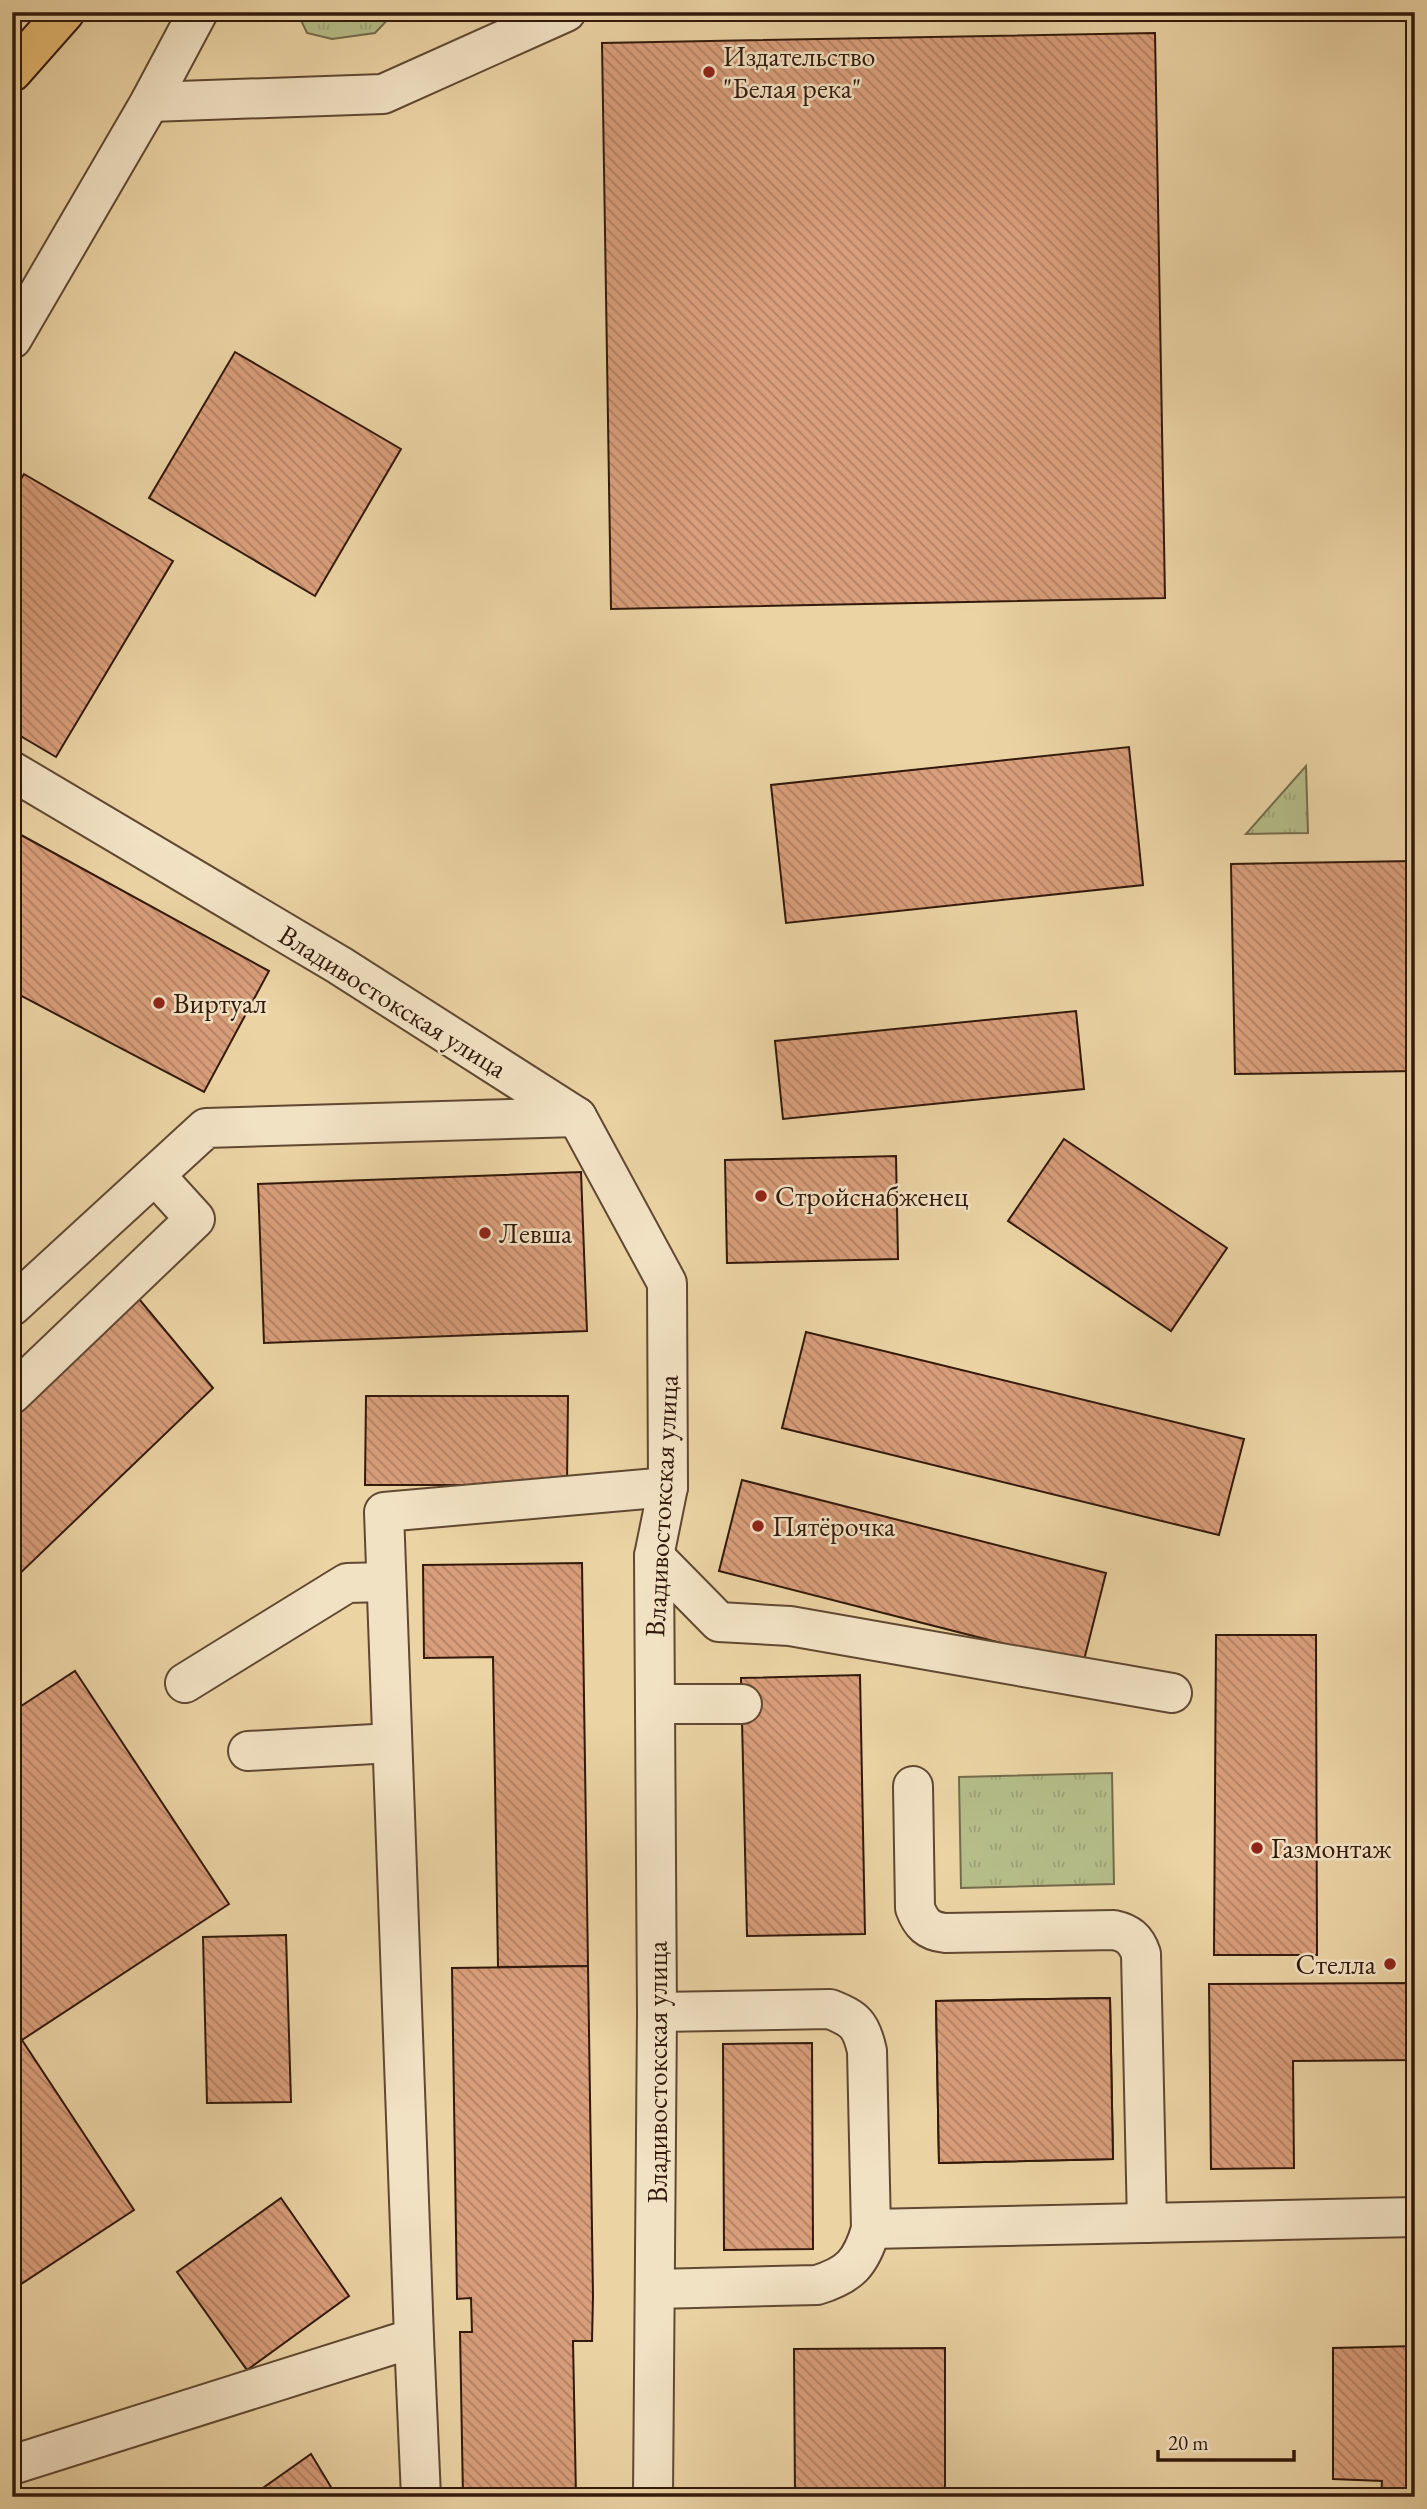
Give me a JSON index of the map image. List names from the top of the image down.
{
  "streets": {
    "street": ["Владивостокская улица"]
  },
  "places": [
    "Издательство \"Белая река\"",
    "Виртуал",
    "Стройснабженец",
    "Левша",
    "Пятёрочка",
    "Газмонтаж",
    "Стелла"
  ],
  "scale_bar": "20 m"
}
